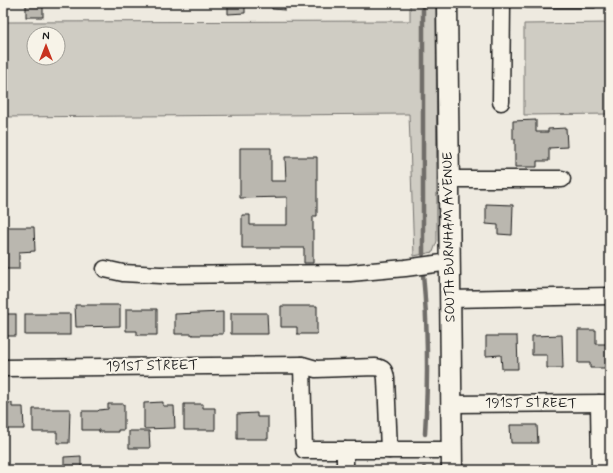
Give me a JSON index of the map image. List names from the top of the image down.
{
  "streets": {
    "main road": ["SOUTH BURNHAM AVENUE"],
    "street": ["191ST STREET"]
  },
  "crossings": [
    ["SOUTH BURNHAM AVENUE", "191ST STREET"]
  ],
  "north": "top"
}
